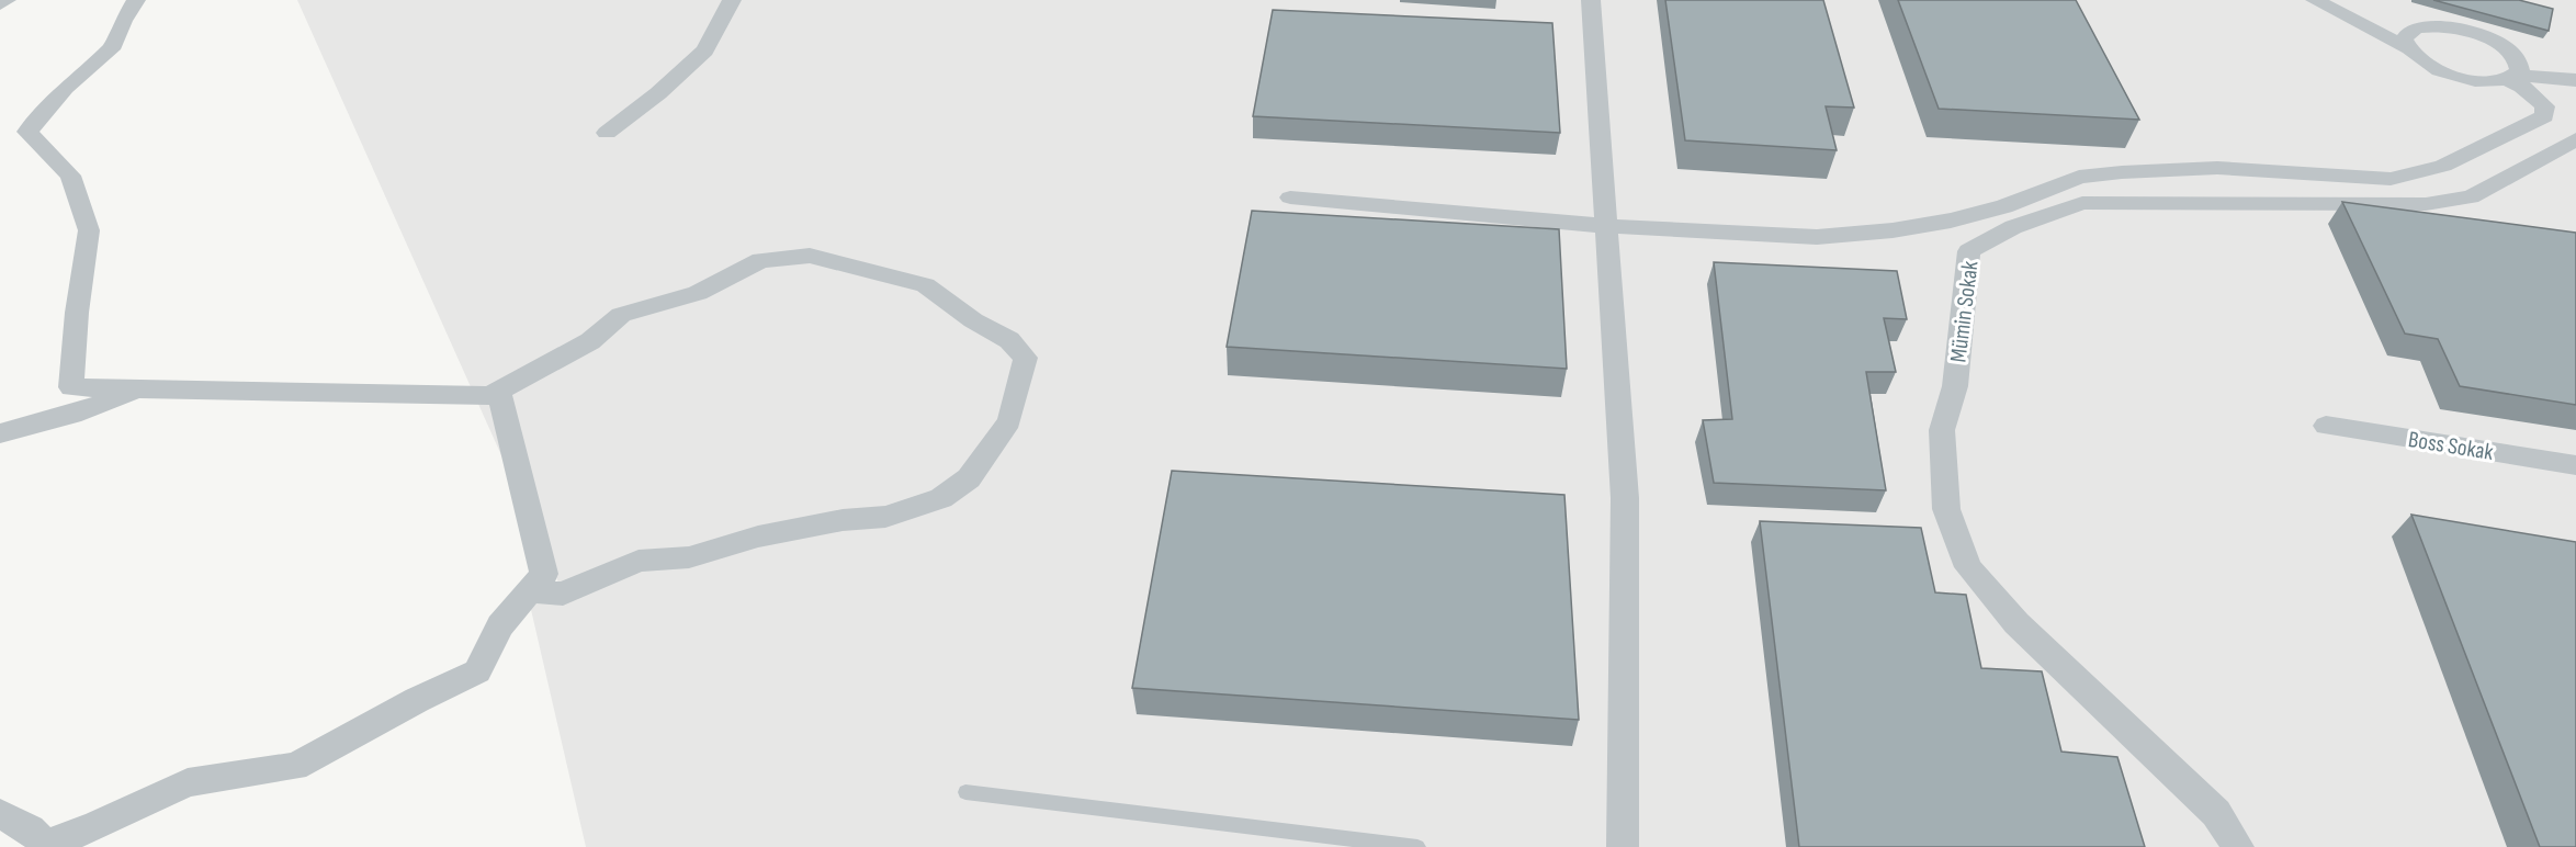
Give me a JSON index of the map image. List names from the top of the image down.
{
  "streets": {
    "street": ["Mümin Sokak", "Boss Sokak"]
  }
}
